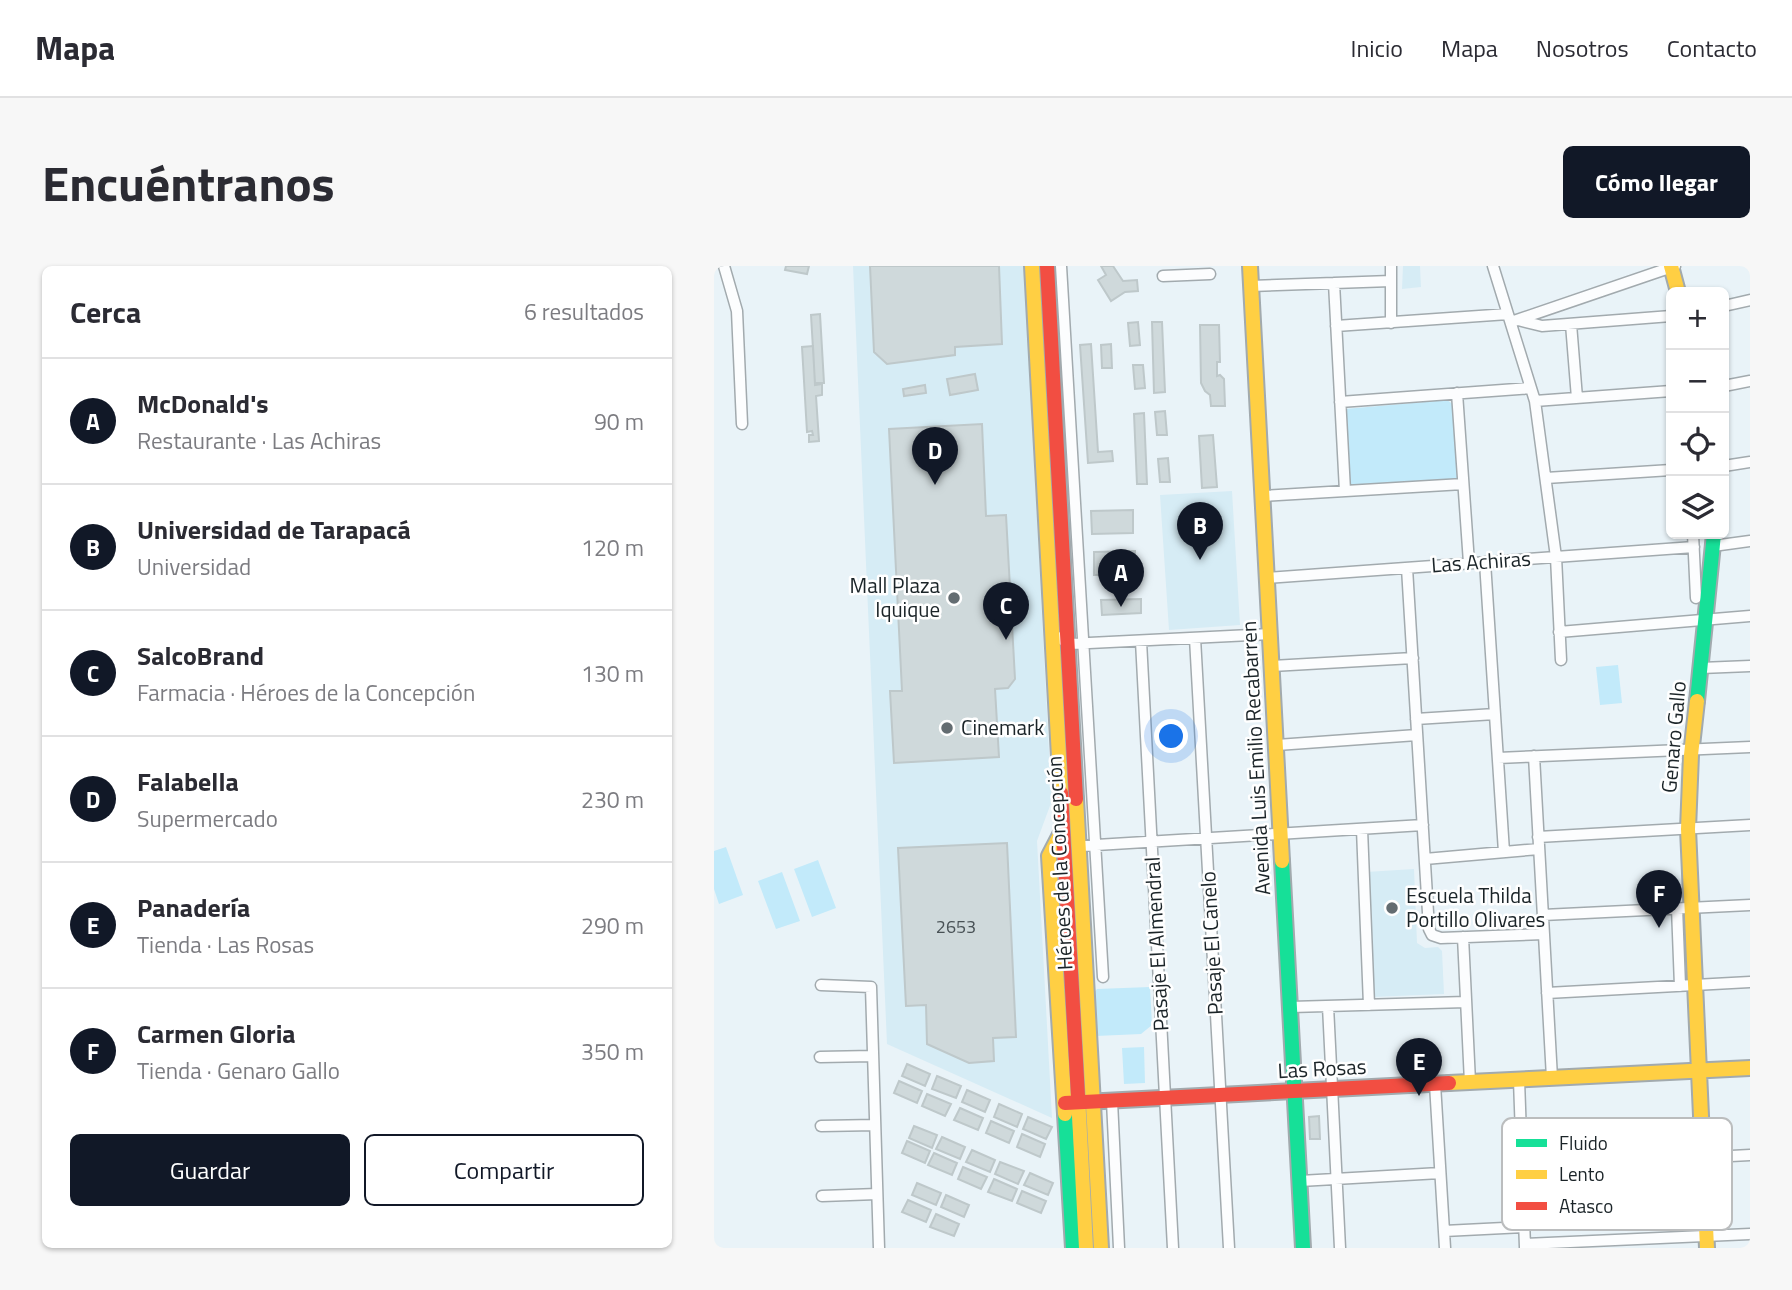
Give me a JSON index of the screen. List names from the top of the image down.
{
  "streets": {
    "street": [
      "Las Achiras",
      "Genaro Gallo",
      "Avenida Luis Emilio Recabarren",
      "Héroes de la Concepción",
      "Pasaje El Canelo",
      "Pasaje El Almendral",
      "Las Rosas"
    ]
  },
  "crossings": [
    ["Las Achiras", "Avenida Luis Emilio Recabarren"],
    ["Genaro Gallo", "Las Rosas"],
    ["Avenida Luis Emilio Recabarren", "Las Rosas"],
    ["Héroes de la Concepción", "Las Rosas"],
    ["Pasaje El Canelo", "Las Rosas"],
    ["Pasaje El Almendral", "Las Rosas"]
  ],
  "places": ["Mall Plaza Iquique", "Cinemark", "Escuela Thilda Portillo Olivares"],
  "house_numbers": ["2653"],
  "legend": ["Fluido", "Lento", "Atasco"],
  "page": {
    "header": "Mapa",
    "nav": [
      "Inicio",
      "Mapa",
      "Nosotros",
      "Contacto"
    ],
    "title": "Encuéntranos",
    "buttons": [
      "Cómo llegar",
      ["Guardar", "Compartir"]
    ],
    "heading": ["Cerca", "6 resultados"],
    "map_buttons": ["+", "−"],
    "list": [
      {
        "mark": "A",
        "name": "McDonald's",
        "note": "Restaurante · Las Achiras",
        "value": "90 m"
      },
      {
        "mark": "B",
        "name": "Universidad de Tarapacá",
        "note": "Universidad",
        "value": "120 m"
      },
      {
        "mark": "C",
        "name": "SalcoBrand",
        "note": "Farmacia · Héroes de la Concepción",
        "value": "130 m"
      },
      {
        "mark": "D",
        "name": "Falabella",
        "note": "Supermercado",
        "value": "230 m"
      },
      {
        "mark": "E",
        "name": "Panadería",
        "note": "Tienda · Las Rosas",
        "value": "290 m"
      },
      {
        "mark": "F",
        "name": "Carmen Gloria",
        "note": "Tienda · Genaro Gallo",
        "value": "350 m"
      }
    ],
    "pins": [
      "D",
      "B",
      "A",
      "C",
      "F",
      "E"
    ]
  }
}
